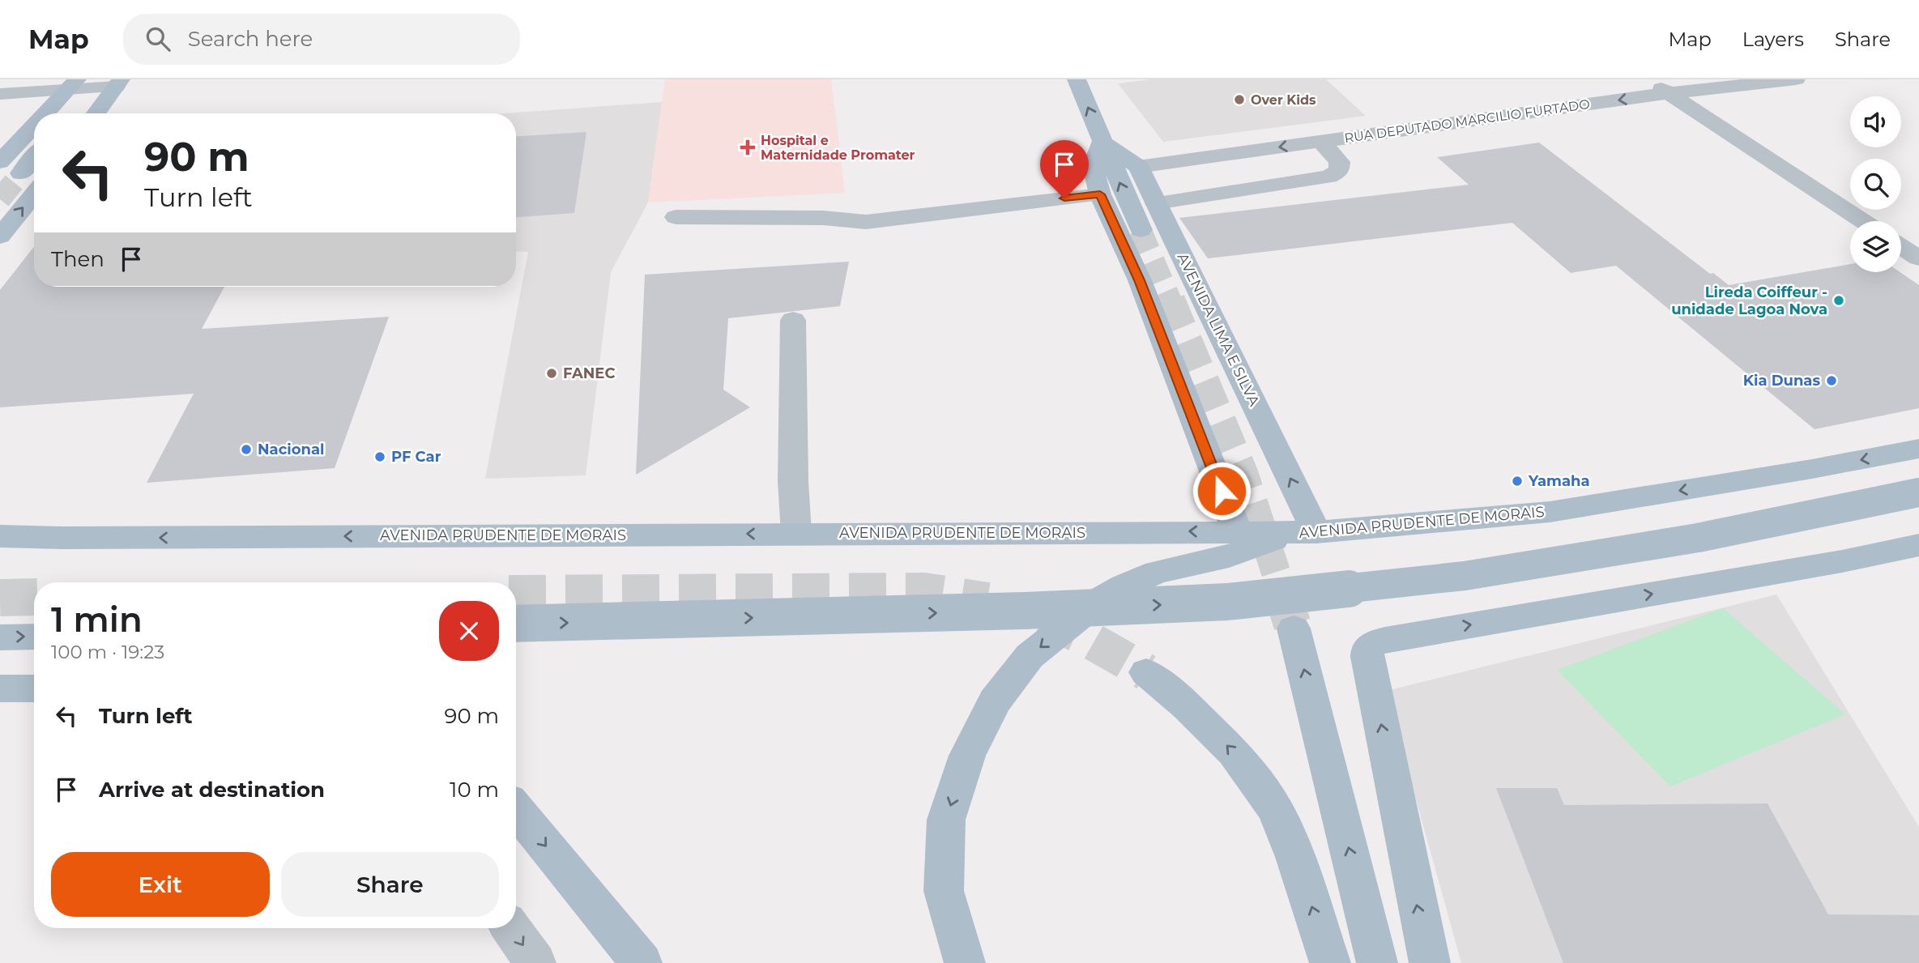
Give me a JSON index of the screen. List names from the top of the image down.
{
  "streets": {
    "main road": ["AVENIDA LIMA E SILVA", "AVENIDA PRUDENTE DE MORAIS"],
    "street": ["RUA DEPUTADO MARCILIO FURTADO"]
  },
  "crossings": [
    ["RUA DEPUTADO MARCILIO FURTADO", "AVENIDA LIMA E SILVA"],
    ["AVENIDA LIMA E SILVA", "AVENIDA PRUDENTE DE MORAIS"]
  ],
  "one_way": ["RUA DEPUTADO MARCILIO FURTADO"],
  "places": {
    "other": [
      "Over Kids",
      "Lireda Coiffeur - unidade Lagoa Nova",
      "FANEC",
      "Kia Dunas",
      "Nacional",
      "PF Car",
      "Yamaha"
    ],
    "health": ["Hospital e Maternidade Promater"]
  },
  "page": {
    "header": "Map",
    "search": "Search here",
    "nav": ["Map", "Layers", "Share"],
    "turn": ["90 m", "Turn left"],
    "then": "Then",
    "heading": ["1 min", "100 m · 19:23"],
    "list": [
      {
        "name": "Turn left",
        "value": "90 m"
      },
      {
        "name": "Arrive at destination",
        "value": "10 m"
      }
    ],
    "buttons": ["Exit", "Share"]
  }
}
